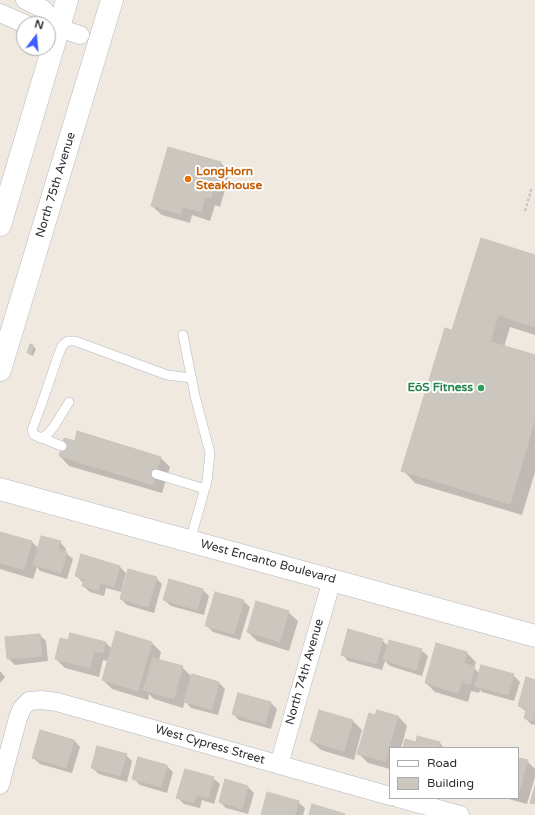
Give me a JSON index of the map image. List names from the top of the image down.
{
  "streets": {
    "main road": ["North 75th Avenue", "West Encanto Boulevard"],
    "street": ["North 74th Avenue", "West Cypress Street"]
  },
  "crossings": [
    ["West Encanto Boulevard", "North 74th Avenue"],
    ["North 74th Avenue", "West Cypress Street"]
  ],
  "places": ["LongHorn Steakhouse", "EōS Fitness"],
  "legend": ["Road", "Building"],
  "north": "top"
}
